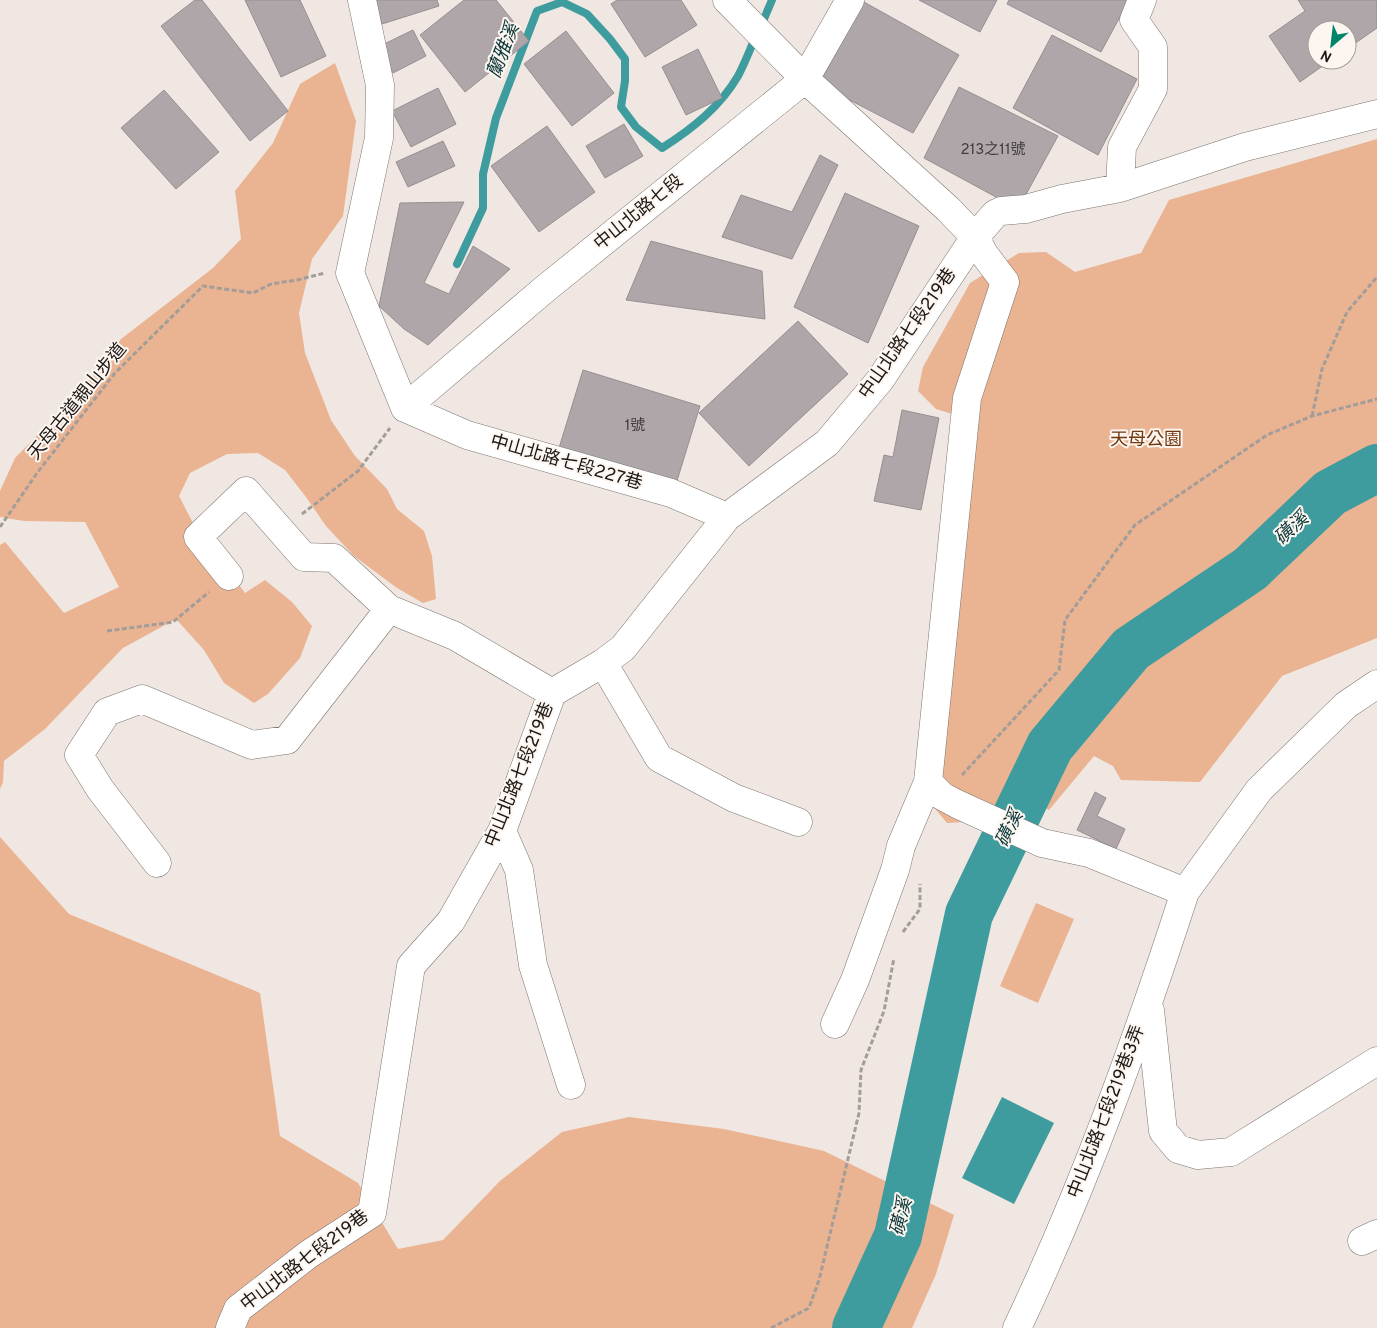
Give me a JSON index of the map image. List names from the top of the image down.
{
  "streets": {
    "street": [
      "中山北路七段",
      "中山北路七段219巷",
      "中山北路七段227巷",
      "中山北路七段219巷3弄"
    ],
    "path": ["天母古道親山步道"]
  },
  "crossings": [
    ["中山北路七段", "中山北路七段227巷"],
    ["中山北路七段219巷", "中山北路七段227巷"]
  ],
  "water": ["蘭雅溪", "磺溪"],
  "parks": ["天母公園"],
  "house_numbers": ["213之11號", "1號"],
  "north": "bottom left"
}
